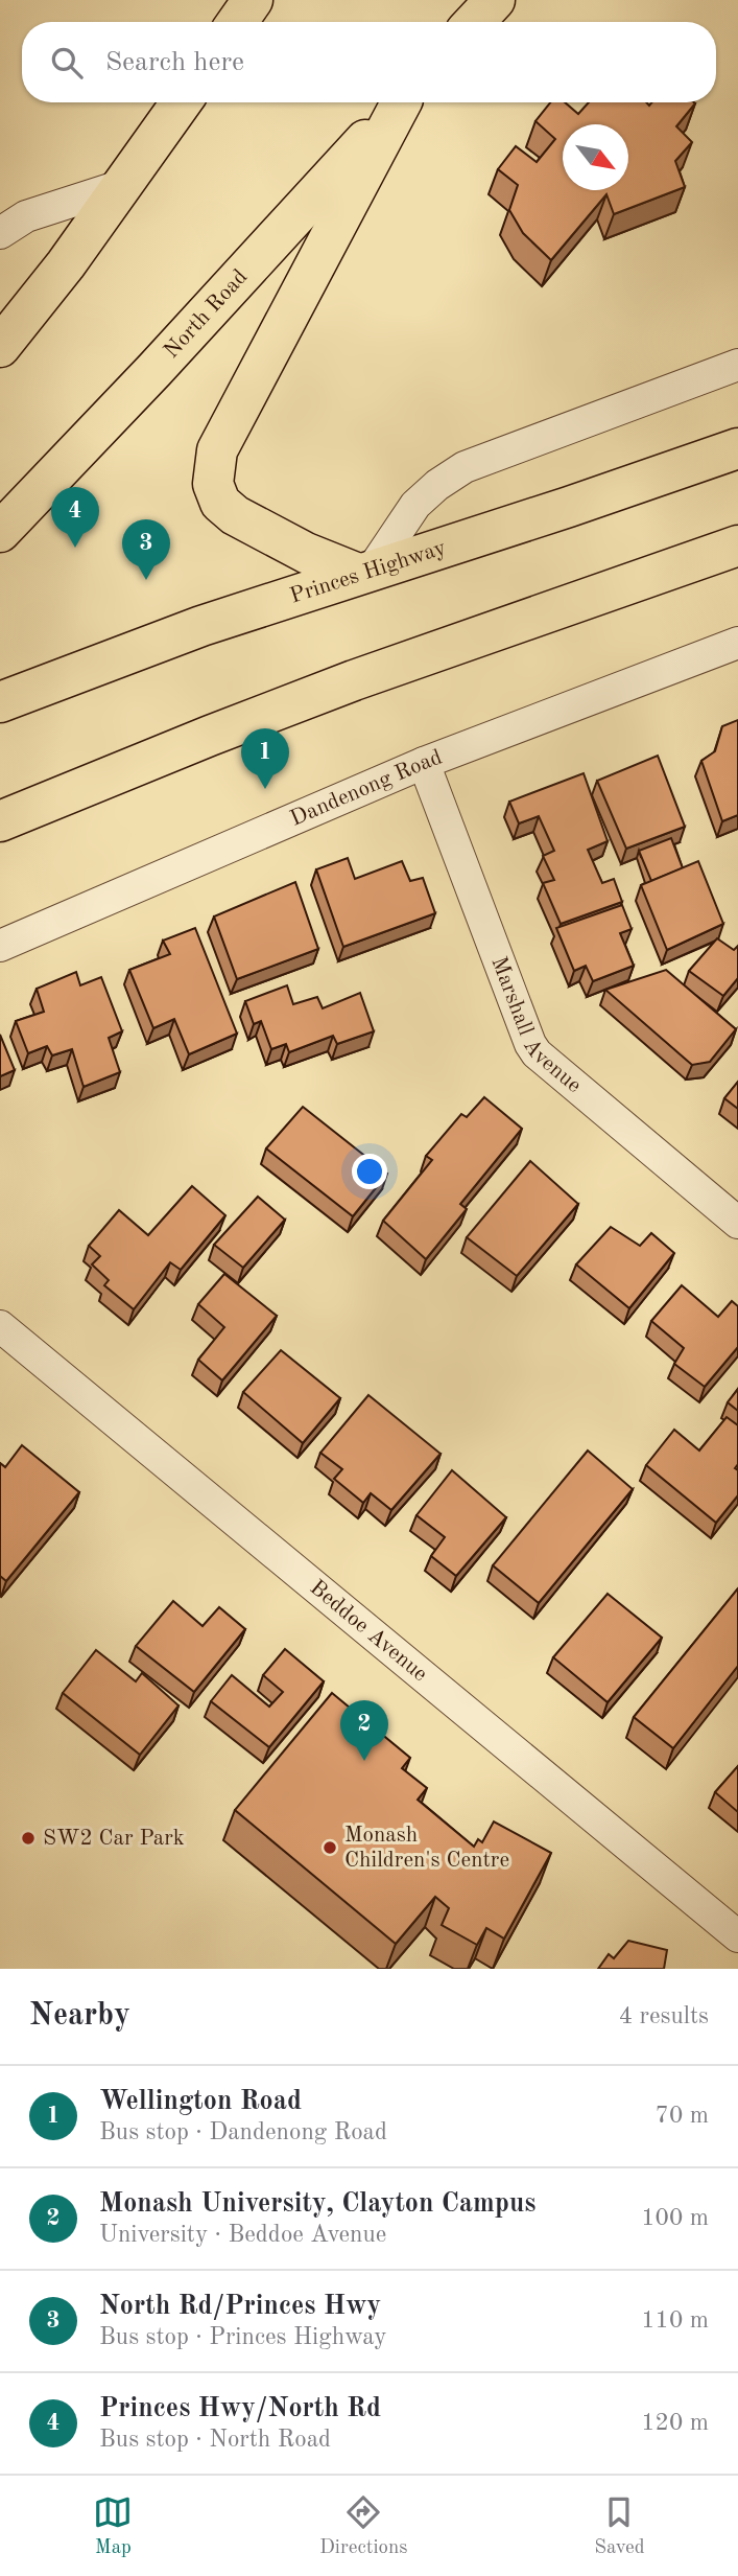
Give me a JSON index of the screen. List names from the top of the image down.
{
  "streets": {
    "highway": ["North Road", "Princes Highway"],
    "street": ["Dandenong Road", "Marshall Avenue", "Beddoe Avenue"]
  },
  "crossings": [
    ["Dandenong Road", "Marshall Avenue"]
  ],
  "places": ["SW2 Car Park", "Monash Children's Centre"],
  "north": "bottom right",
  "page": {
    "search": "Search here",
    "pins": [
      "4",
      "3",
      "1",
      "2"
    ],
    "heading": ["Nearby", "4 results"],
    "list": [
      {
        "mark": "1",
        "name": "Wellington Road",
        "note": "Bus stop · Dandenong Road",
        "value": "70 m"
      },
      {
        "mark": "2",
        "name": "Monash University, Clayton Campus",
        "note": "University · Beddoe Avenue",
        "value": "100 m"
      },
      {
        "mark": "3",
        "name": "North Rd/Princes Hwy",
        "note": "Bus stop · Princes Highway",
        "value": "110 m"
      },
      {
        "mark": "4",
        "name": "Princes Hwy/North Rd",
        "note": "Bus stop · North Road",
        "value": "120 m"
      }
    ],
    "nav": ["Map", "Directions", "Saved"]
  }
}
